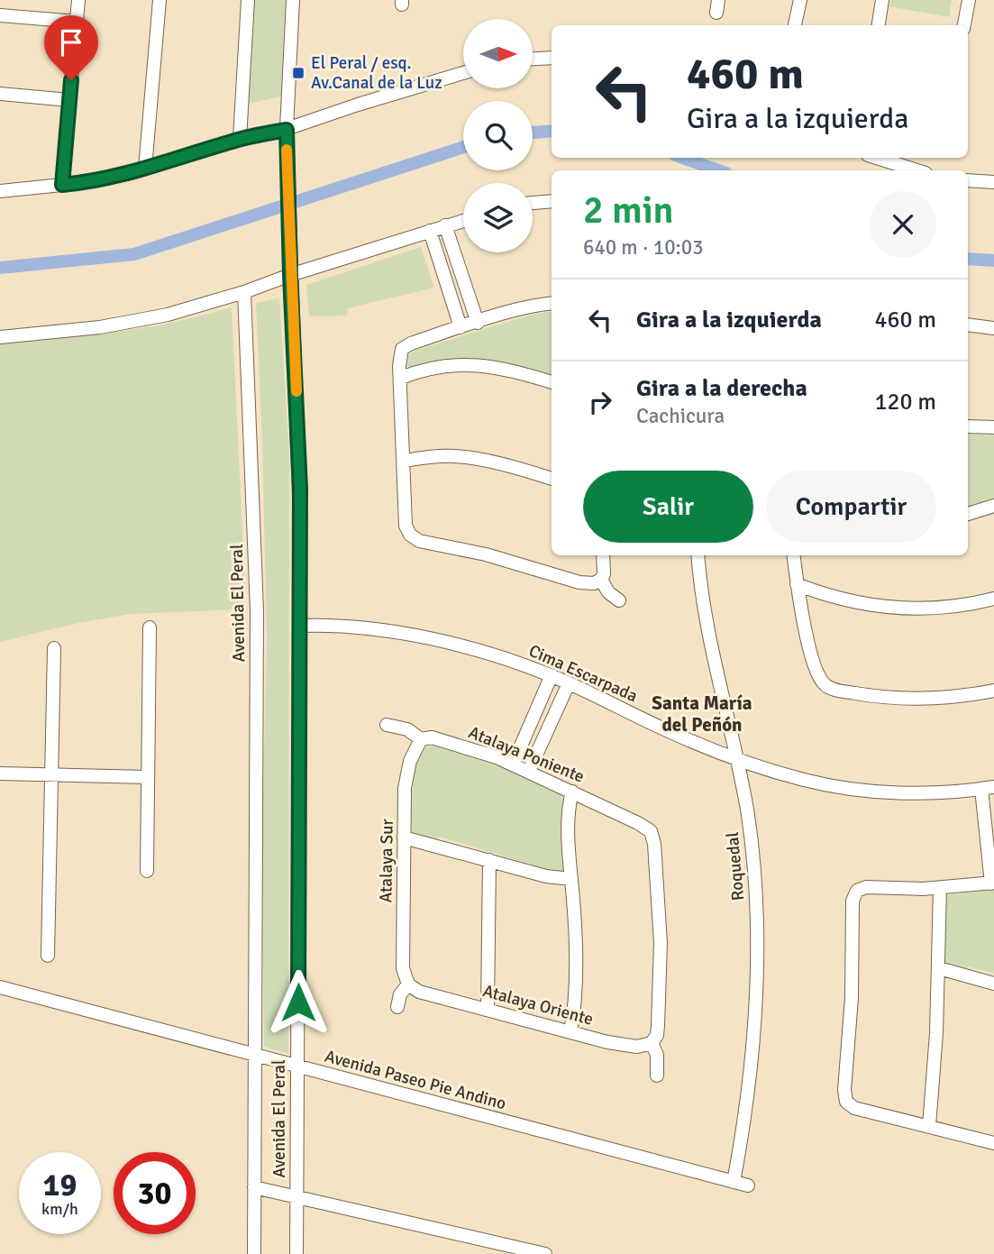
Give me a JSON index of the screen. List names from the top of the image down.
{
  "streets": {
    "street": [
      "Avenida El Peral",
      "Cima Escarpada",
      "Atalaya Poniente",
      "Atalaya Sur",
      "Roquedal",
      "Atalaya Oriente",
      "Avenida Paseo Pie Andino"
    ]
  },
  "crossings": [
    ["Avenida El Peral", "Cima Escarpada"],
    ["Avenida El Peral", "Avenida Paseo Pie Andino"],
    ["Cima Escarpada", "Roquedal"],
    ["Atalaya Poniente", "Atalaya Sur"],
    ["Atalaya Poniente", "Atalaya Oriente"],
    ["Atalaya Sur", "Atalaya Oriente"],
    ["Roquedal", "Avenida Paseo Pie Andino"]
  ],
  "districts": ["Santa María del Peñón"],
  "places": {
    "transit": ["El Peral / esq. Av.Canal de la Luz"]
  },
  "north": "right",
  "page": {
    "turn": ["460 m", "Gira a la izquierda"],
    "heading": ["2 min", "640 m · 10:03"],
    "list": [
      {
        "name": "Gira a la izquierda",
        "value": "460 m"
      },
      {
        "name": "Gira a la derecha",
        "note": "Cachicura",
        "value": "120 m"
      }
    ],
    "buttons": ["Salir", "Compartir"],
    "speed": "19 km/h",
    "limit": "30"
  }
}
